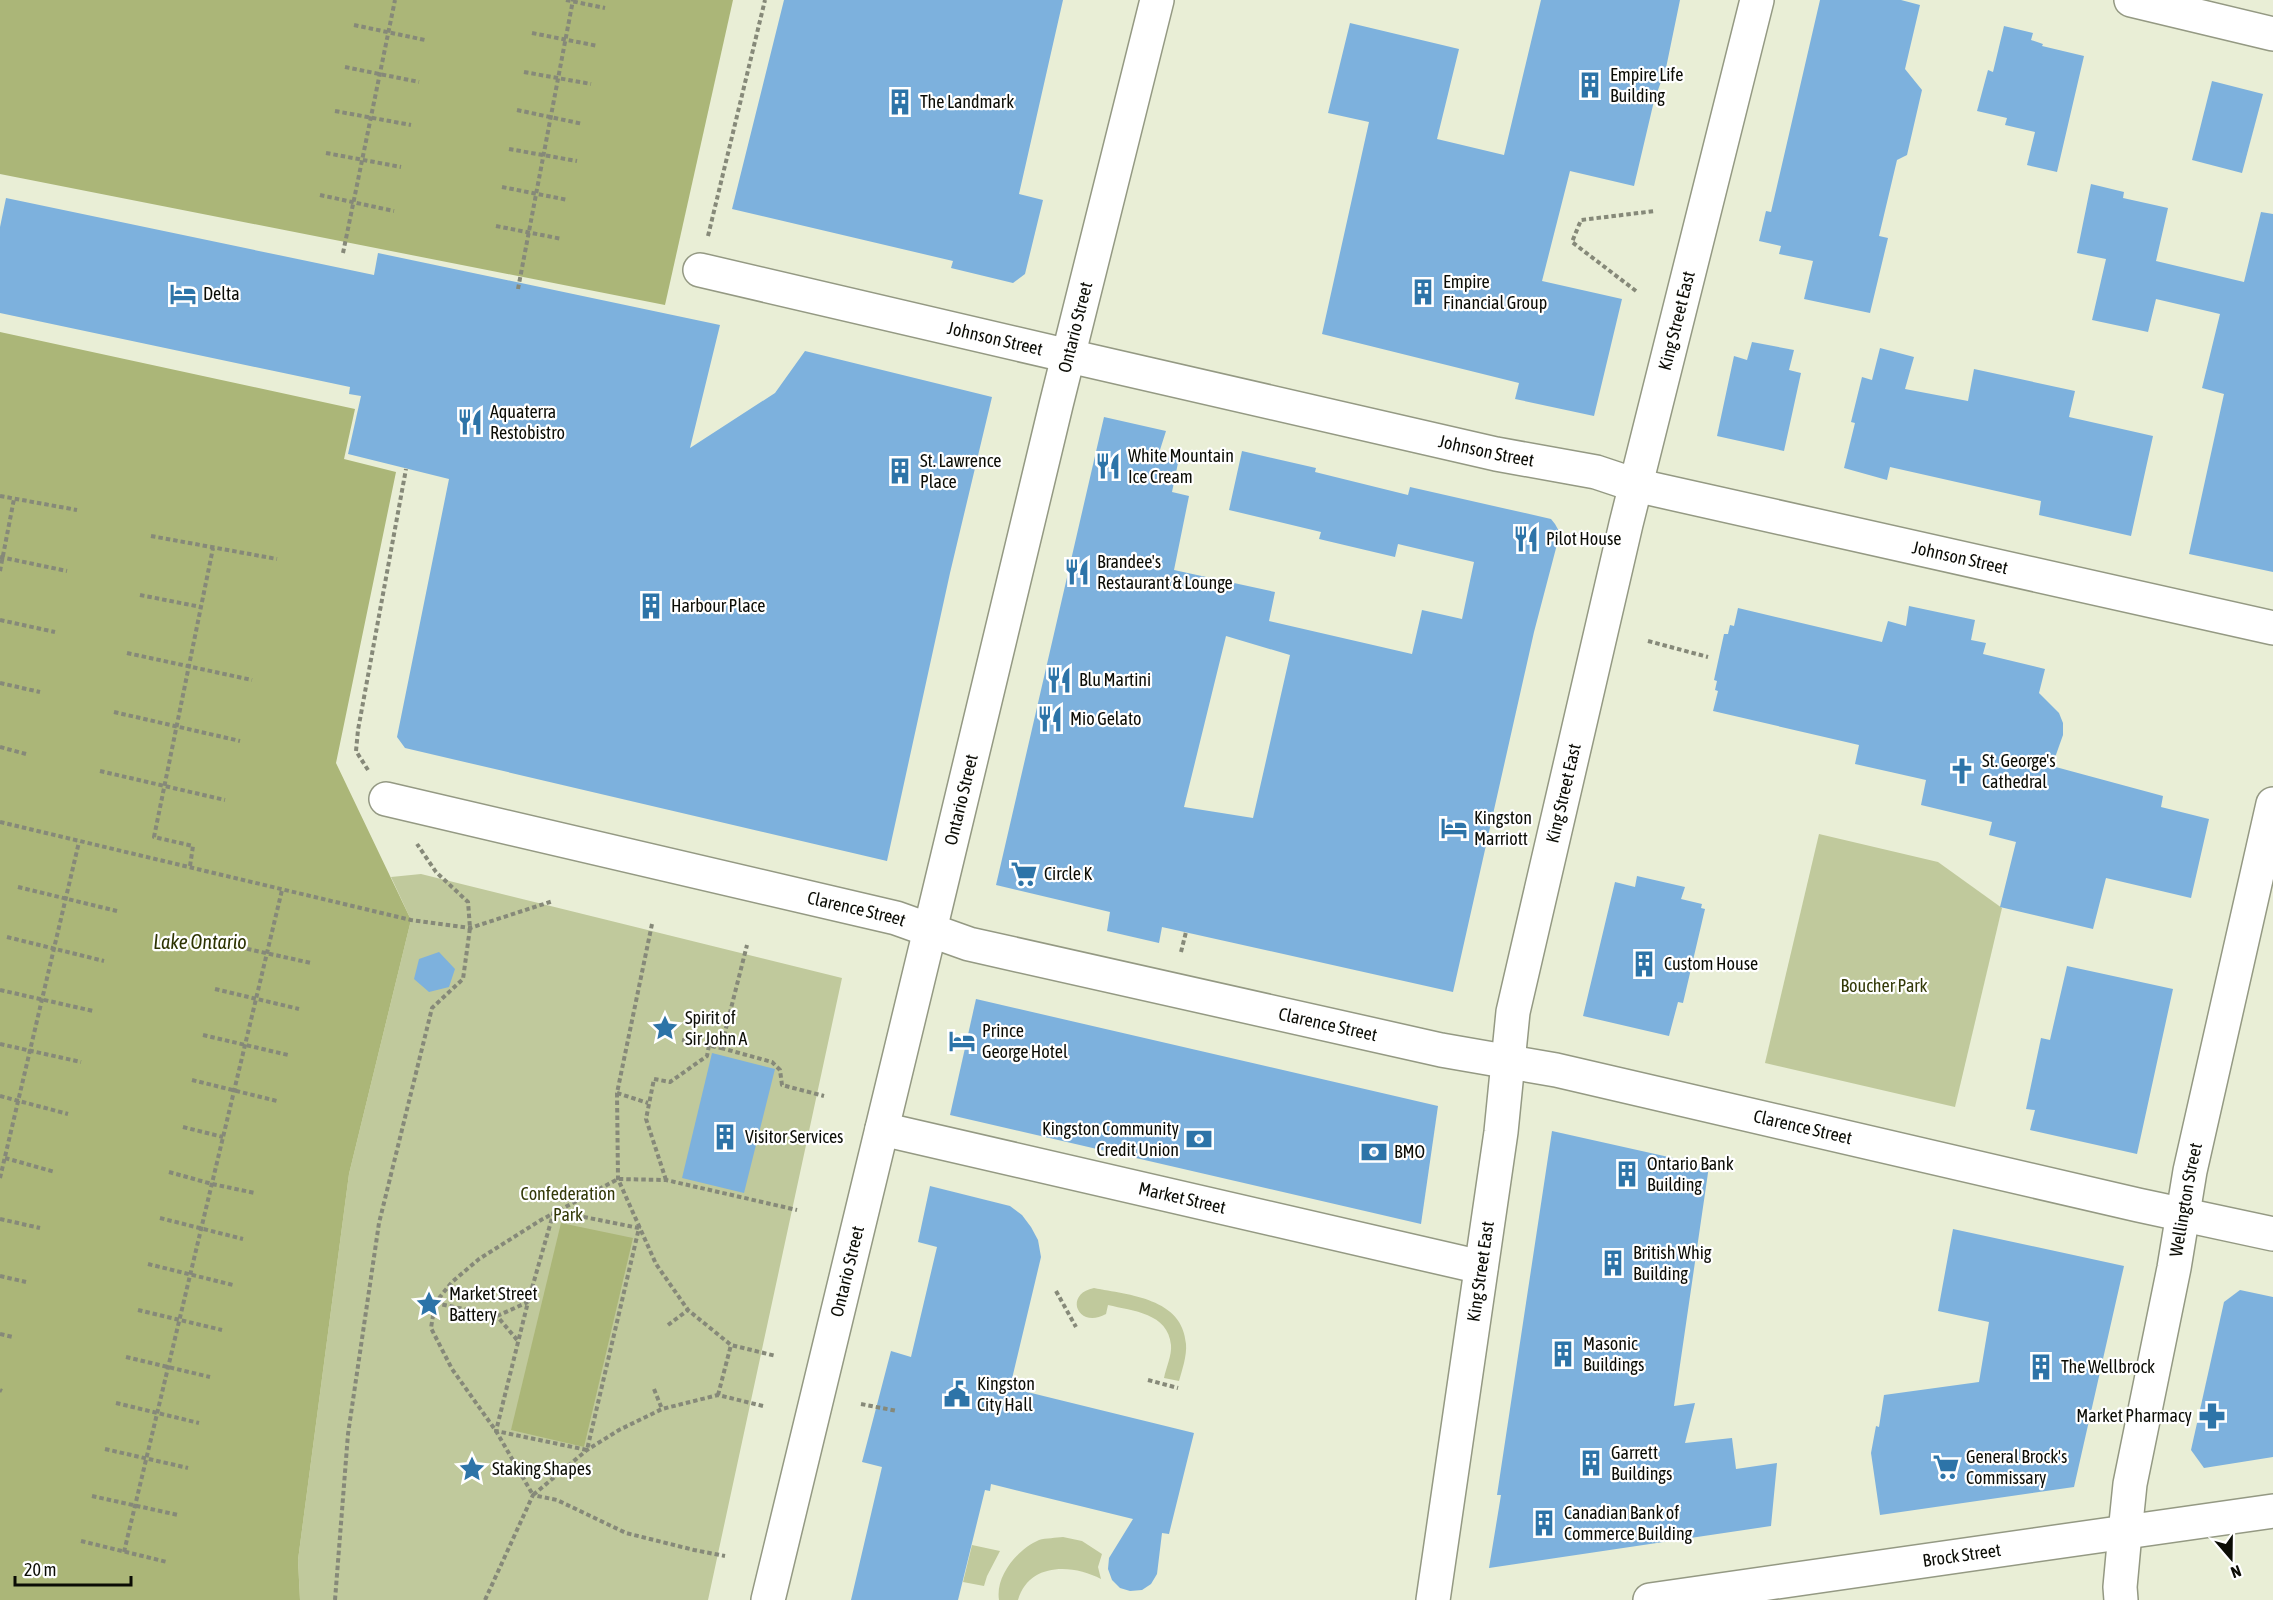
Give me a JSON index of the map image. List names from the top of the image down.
{
  "streets": {
    "main road": [
      "King Street East",
      "Ontario Street",
      "Johnson Street",
      "Clarence Street",
      "Market Street",
      "Wellington Street",
      "Brock Street"
    ]
  },
  "crossings": [
    ["King Street East", "Johnson Street"],
    ["King Street East", "Clarence Street"],
    ["King Street East", "Market Street"],
    ["Ontario Street", "Johnson Street"],
    ["Ontario Street", "Clarence Street"],
    ["Ontario Street", "Market Street"],
    ["Clarence Street", "Wellington Street"],
    ["Wellington Street", "Brock Street"]
  ],
  "water": ["Lake Ontario"],
  "parks": ["Boucher Park", "Confederation Park"],
  "places": {
    "building": [
      "Empire Life Building",
      "The Landmark",
      "Empire Financial Group",
      "St. Lawrence Place",
      "Harbour Place",
      "Custom House",
      "Visitor Services",
      "Ontario Bank Building",
      "British Whig Building",
      "Masonic Buildings",
      "The Wellbrock",
      "Garrett Buildings",
      "Canadian Bank of Commerce Building"
    ],
    "hotel": ["Delta", "Kingston Marriott", "Prince George Hotel"],
    "restaurant": [
      "Aquaterra Restobistro",
      "White Mountain Ice Cream",
      "Pilot House",
      "Brandee's Restaurant & Lounge",
      "Blu Martini",
      "Mio Gelato"
    ],
    "church": ["St. George's Cathedral"],
    "supermarket": ["Circle K", "General Brock's Commissary"],
    "place": ["Spirit of Sir John A", "Market Street Battery", "Staking Shapes"],
    "bank": ["Kingston Community Credit Union", "BMO"],
    "public building": ["Kingston City Hall"],
    "pharmacy": ["Market Pharmacy"]
  },
  "scale_bar": "20 m",
  "north": "bottom"
}
